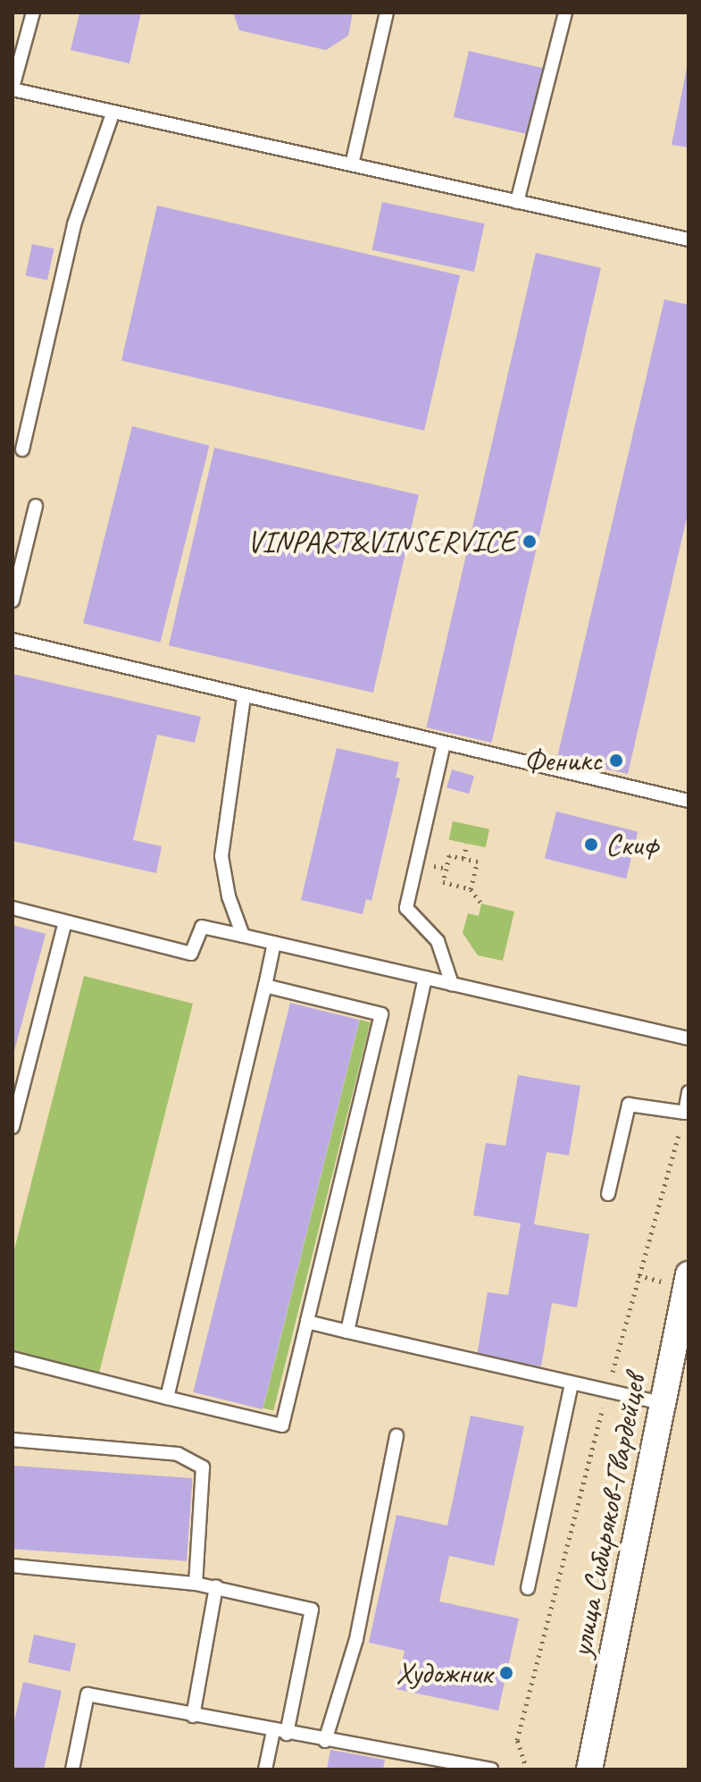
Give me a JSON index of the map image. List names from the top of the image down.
{
  "streets": {
    "street": ["улица Сибиряков-Гвардейцев"]
  },
  "places": [
    "VINPART&VINSERVICE",
    "Феникс",
    "Скиф",
    "Художник"
  ]
}
